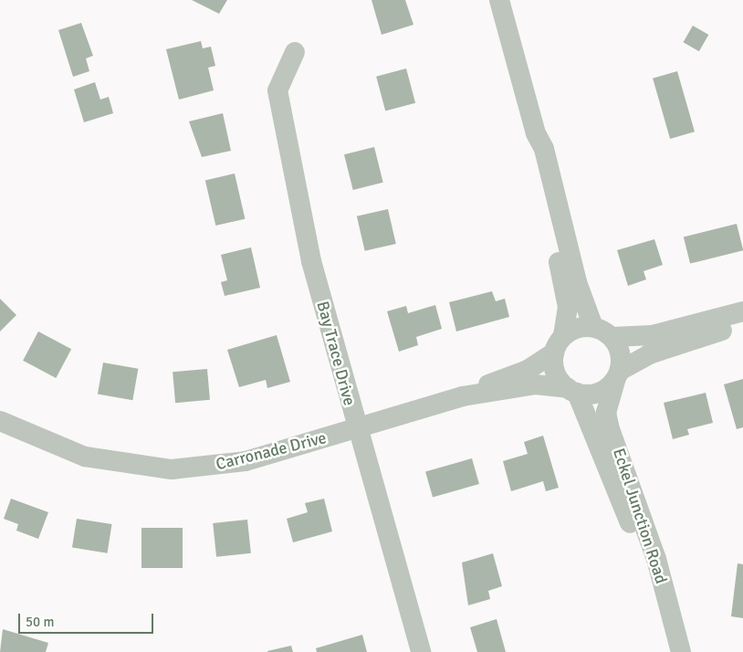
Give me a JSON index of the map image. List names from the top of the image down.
{
  "streets": {
    "street": ["Bay Trace Drive", "Carronade Drive", "Eckel Junction Road"]
  },
  "crossings": [
    ["Bay Trace Drive", "Carronade Drive"],
    ["Carronade Drive", "Eckel Junction Road"]
  ],
  "scale_bar": "50 m"
}
